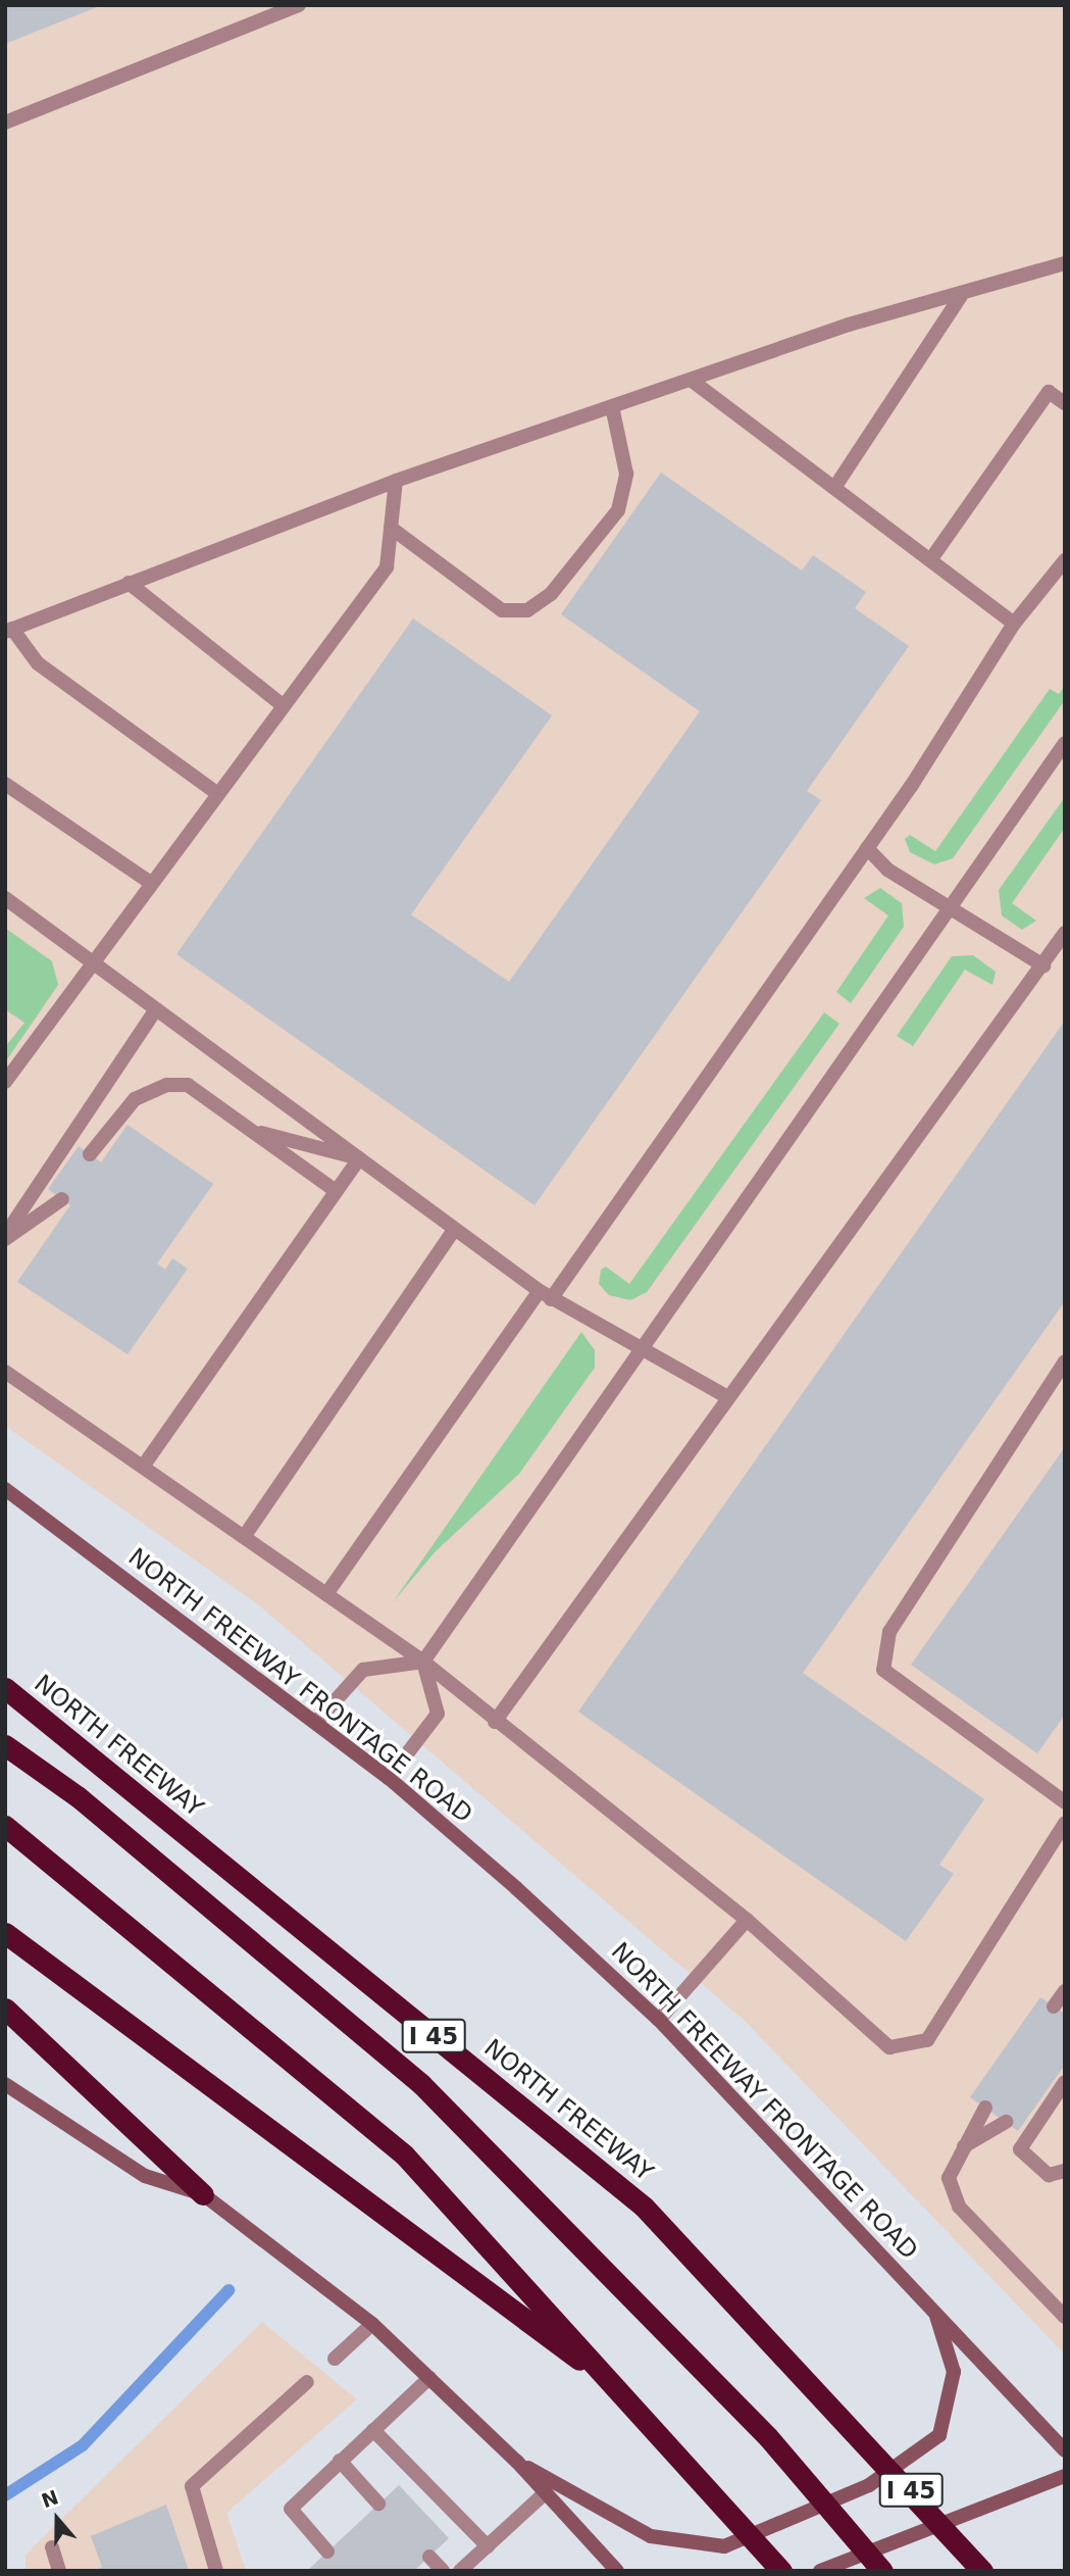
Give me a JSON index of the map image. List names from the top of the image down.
{
  "streets": {
    "highway": ["NORTH FREEWAY", "I 45"],
    "main road": ["NORTH FREEWAY FRONTAGE ROAD"]
  },
  "north": "top"
}
